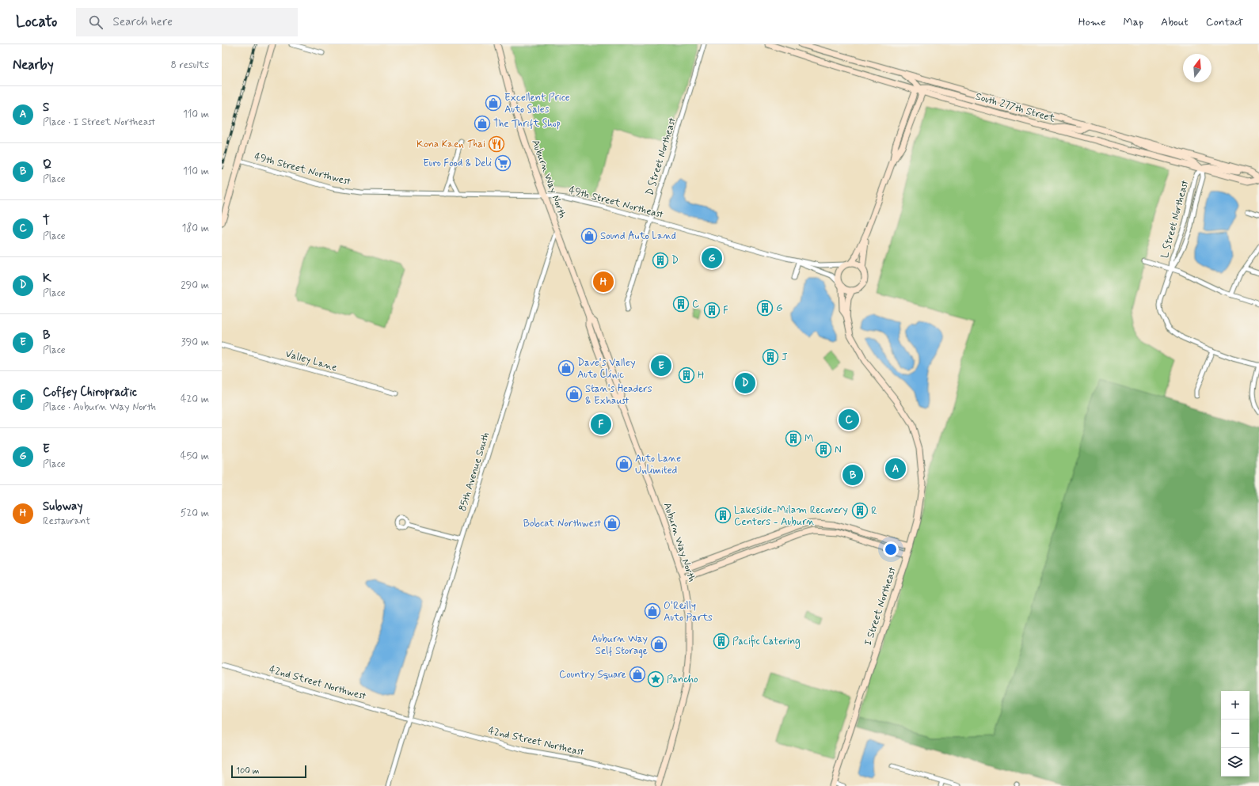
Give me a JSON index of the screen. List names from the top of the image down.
{
  "streets": {
    "main road": ["South 277th Street", "Auburn Way North", "I Street Northeast"],
    "street": [
      "D Street Northeast",
      "49th Street Northwest",
      "49th Street Northeast",
      "L Street Northeast",
      "Valley Lane",
      "85th Avenue South",
      "42nd Street Northwest",
      "42nd Street Northeast"
    ]
  },
  "crossings": [
    ["South 277th Street", "L Street Northeast"],
    ["D Street Northeast", "49th Street Northeast"],
    ["49th Street Northwest", "49th Street Northeast"],
    ["Auburn Way North", "49th Street Northeast"],
    ["Auburn Way North", "85th Avenue South"],
    ["Auburn Way North", "42nd Street Northeast"],
    ["49th Street Northeast", "I Street Northeast"],
    ["85th Avenue South", "42nd Street Northwest"],
    ["85th Avenue South", "42nd Street Northeast"],
    ["42nd Street Northwest", "42nd Street Northeast"]
  ],
  "places": {
    "shop": [
      "Excellent Price Auto Sales",
      "The Thrift Shop",
      "Sound Auto Land",
      "Dave's Valley Auto Clinic",
      "Stan's Headers & Exhaust",
      "Auto Lane Unlimited",
      "Bobcat Northwest",
      "O'Reilly Auto Parts",
      "Auburn Way Self Storage",
      "Country Square"
    ],
    "restaurant": ["Kona Kaen Thai"],
    "supermarket": ["Euro Food & Deli"],
    "building": [
      "D",
      "C",
      "G",
      "F",
      "J",
      "H",
      "M",
      "N",
      "R",
      "Lakeside-Milam Recovery Centers - Auburn",
      "Pacific Catering"
    ],
    "place": ["Pancho"]
  },
  "scale_bar": "100 m",
  "north": "top",
  "page": {
    "header": "Locato",
    "search": "Search here",
    "nav": [
      "Home",
      "Map",
      "About",
      "Contact"
    ],
    "heading": ["Nearby", "8 results"],
    "list": [
      {
        "mark": "A",
        "name": "S",
        "note": "Place · I Street Northeast",
        "value": "110 m"
      },
      {
        "mark": "B",
        "name": "Q",
        "note": "Place",
        "value": "110 m"
      },
      {
        "mark": "C",
        "name": "T",
        "note": "Place",
        "value": "180 m"
      },
      {
        "mark": "D",
        "name": "K",
        "note": "Place",
        "value": "290 m"
      },
      {
        "mark": "E",
        "name": "B",
        "note": "Place",
        "value": "390 m"
      },
      {
        "mark": "F",
        "name": "Coffey Chiropractic",
        "note": "Place · Auburn Way North",
        "value": "420 m"
      },
      {
        "mark": "G",
        "name": "E",
        "note": "Place",
        "value": "450 m"
      },
      {
        "mark": "H",
        "name": "Subway",
        "note": "Restaurant",
        "value": "520 m"
      }
    ],
    "pins": [
      "G",
      "H",
      "E",
      "D",
      "C",
      "F",
      "A",
      "B"
    ],
    "map_buttons": ["+", "−"],
    "scale": "100 m"
  }
}
